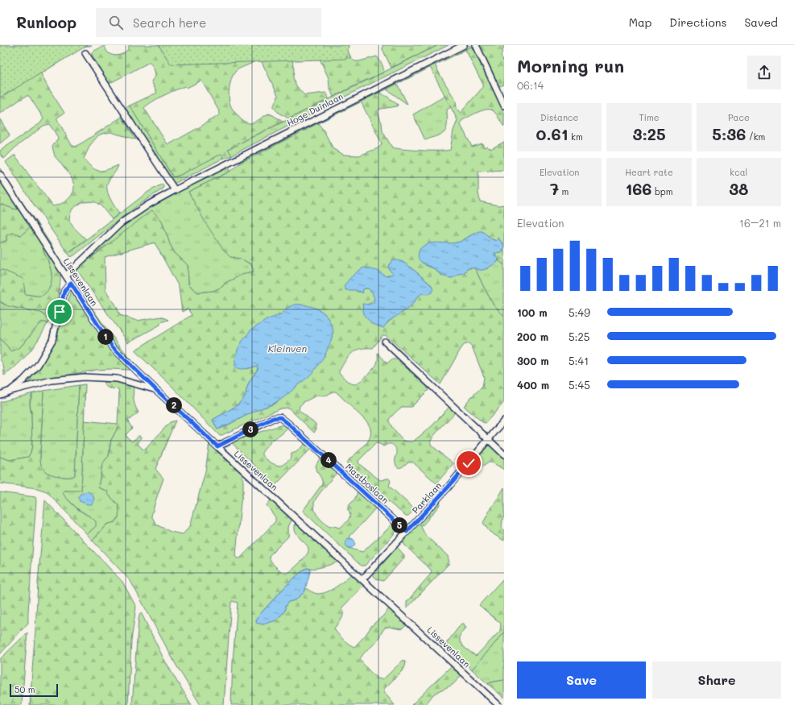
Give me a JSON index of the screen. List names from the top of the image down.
{
  "streets": {
    "street": [
      "Hoge Duinlaan",
      "Lissevenlaan",
      "Mastboslaan",
      "Parklaan"
    ]
  },
  "crossings": [
    ["Hoge Duinlaan", "Lissevenlaan"],
    ["Lissevenlaan", "Mastboslaan"],
    ["Lissevenlaan", "Parklaan"],
    ["Mastboslaan", "Parklaan"]
  ],
  "water": ["Kleinven"],
  "scale_bar": "50 m",
  "page": {
    "header": "Runloop",
    "search": "Search here",
    "nav": ["Map", "Directions", "Saved"],
    "heading": ["Morning run", "06:14"],
    "stats": [
      ["Distance", "0.61 km"],
      ["Time", "3:25"],
      ["Pace", "5:36 /km"],
      ["Elevation", "7 m"],
      ["Heart rate", "166 bpm"],
      ["kcal", "38"]
    ],
    "chart": ["Elevation", "16–21 m"],
    "list": [
      {
        "name": "100 m",
        "note": "5:49"
      },
      {
        "name": "200 m",
        "note": "5:25"
      },
      {
        "name": "300 m",
        "note": "5:41"
      },
      {
        "name": "400 m",
        "note": "5:45"
      }
    ],
    "pins": [
      "1",
      "2",
      "3",
      "4",
      "5"
    ],
    "buttons": ["Save", "Share"],
    "scale": "50 m"
  }
}
